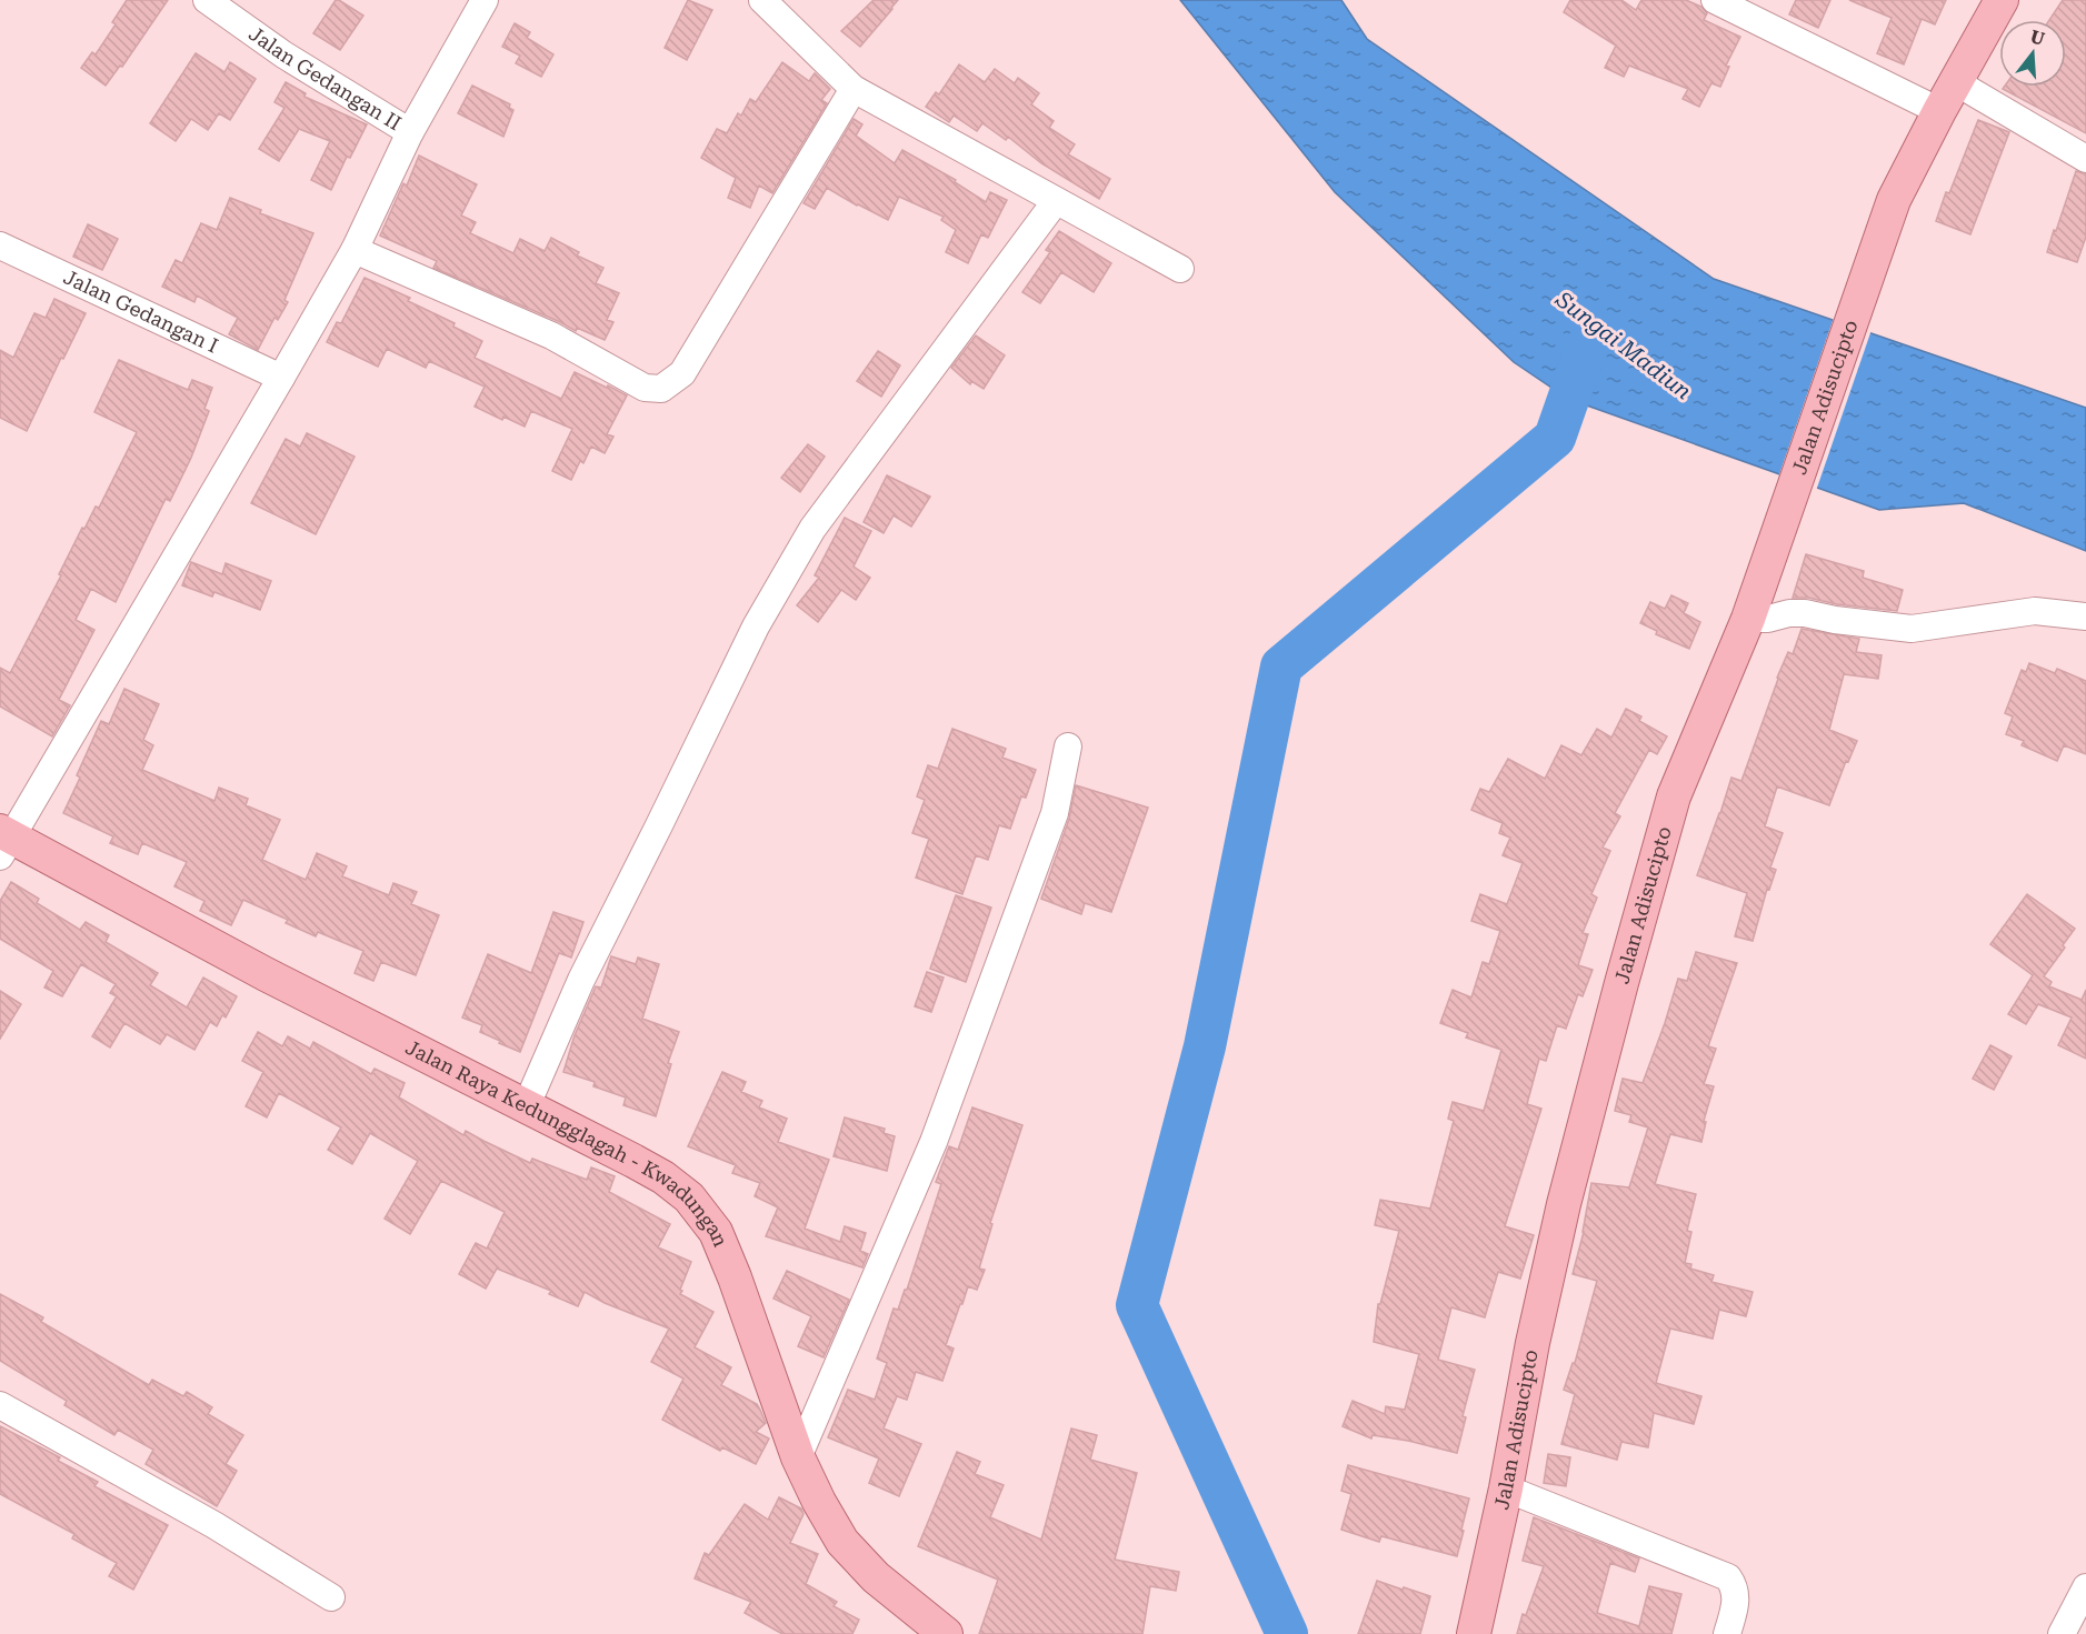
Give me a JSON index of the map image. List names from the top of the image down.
{
  "streets": {
    "main road": ["Jalan Adisucipto", "Jalan Raya Kedungglagah - Kwadungan"],
    "street": ["Jalan Gedangan II", "Jalan Gedangan I"]
  },
  "water": ["Sungai Madiun"],
  "north": "top"
}
